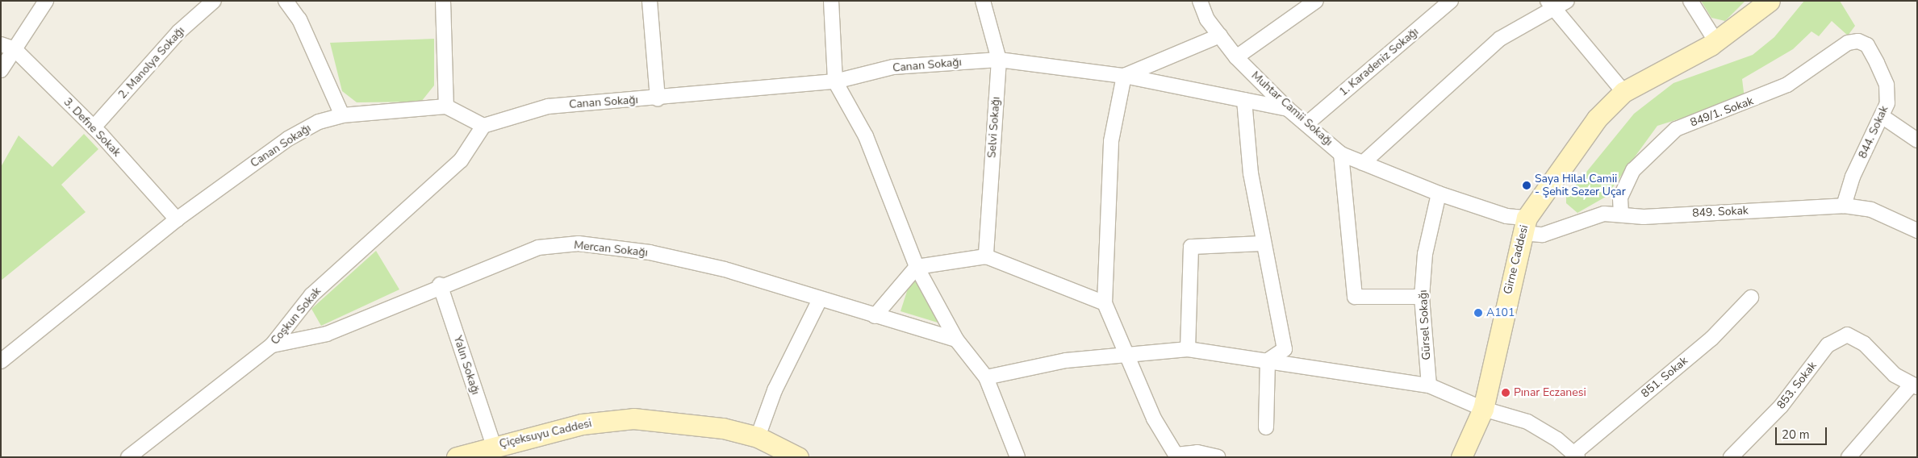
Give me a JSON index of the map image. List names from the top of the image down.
{
  "streets": {
    "street": [
      "1. Karadeniz Sokağı",
      "2. Manolya Sokağı",
      "Canan Sokağı",
      "Muhtar Camii Sokağı",
      "849/1. Sokak",
      "3. Defne Sokak",
      "Selvi Sokağı",
      "844. Sokak",
      "849. Sokak",
      "Mercan Sokağı",
      "Girne Caddesi",
      "Coşkun Sokak",
      "Gürsel Sokağı",
      "Yalın Sokağı",
      "851. Sokak",
      "853. Sokak",
      "Çiçeksuyu Caddesi"
    ]
  },
  "crossings": [
    ["1. Karadeniz Sokağı", "Muhtar Camii Sokağı"],
    ["2. Manolya Sokağı", "3. Defne Sokak"],
    ["Canan Sokağı", "Muhtar Camii Sokağı"],
    ["Canan Sokağı", "3. Defne Sokak"],
    ["Canan Sokağı", "Selvi Sokağı"],
    ["Canan Sokağı", "Coşkun Sokak"],
    ["Muhtar Camii Sokağı", "849. Sokak"],
    ["Muhtar Camii Sokağı", "Girne Caddesi"],
    ["Muhtar Camii Sokağı", "Gürsel Sokağı"],
    ["849/1. Sokak", "844. Sokak"],
    ["849/1. Sokak", "849. Sokak"],
    ["844. Sokak", "849. Sokak"],
    ["849. Sokak", "Girne Caddesi"],
    ["Mercan Sokağı", "Coşkun Sokak"],
    ["Mercan Sokağı", "Yalın Sokağı"],
    ["Yalın Sokağı", "Çiçeksuyu Caddesi"]
  ],
  "places": ["Saya Hilal Camii - Şehit Sezer Uçar", "A101", "Pınar Eczanesi"],
  "scale_bar": "20 m"
}
